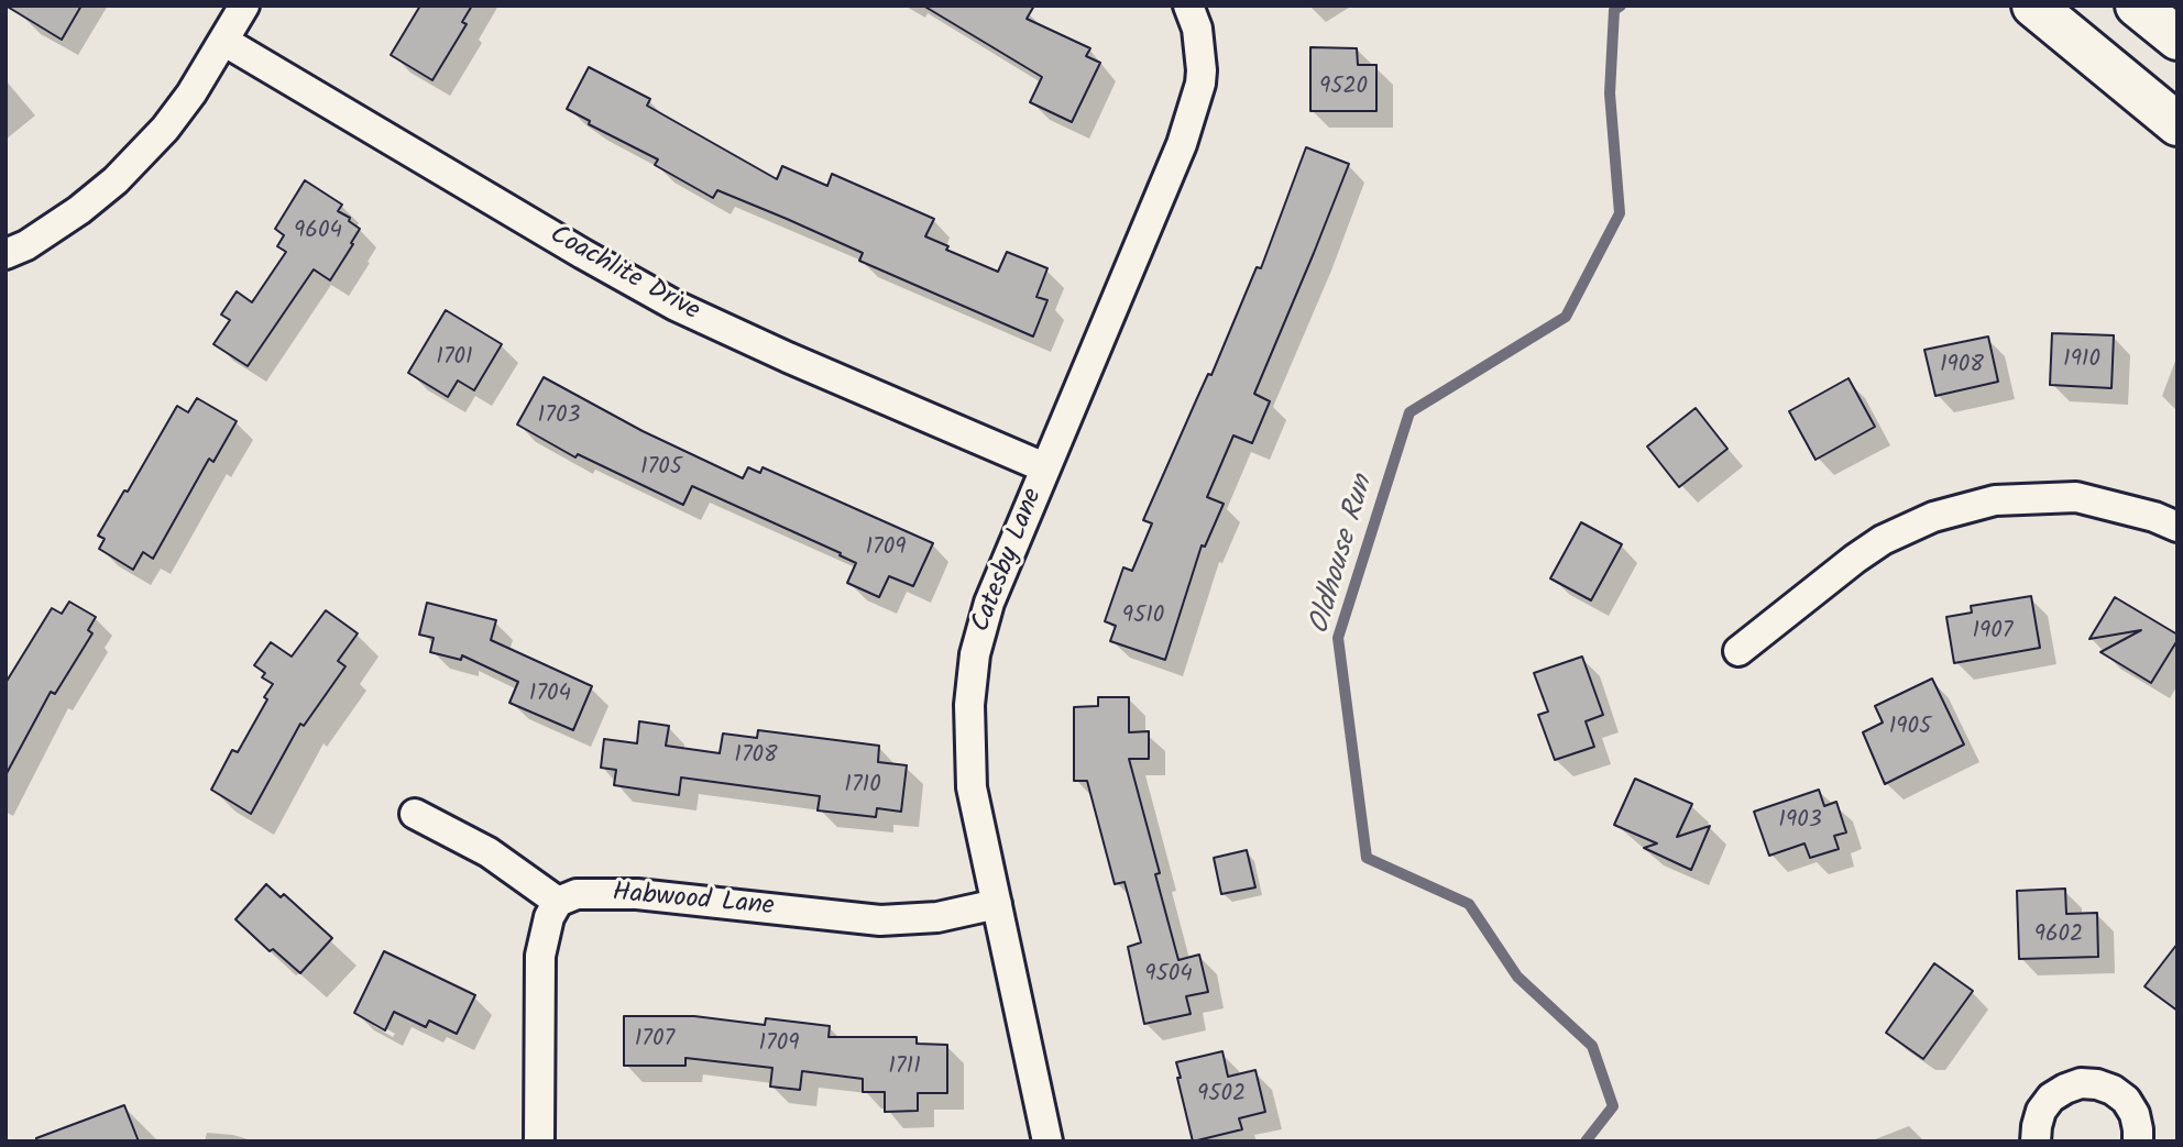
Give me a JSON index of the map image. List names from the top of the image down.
{
  "streets": {
    "street": ["Coachlite Drive", "Catesby Lane", "Habwood Lane"]
  },
  "crossings": [
    ["Coachlite Drive", "Catesby Lane"],
    ["Catesby Lane", "Habwood Lane"]
  ],
  "water": ["Oldhouse Run"],
  "house_numbers": [
    "9520",
    "9604",
    "1701",
    "1910",
    "1908",
    "1703",
    "1705",
    "1709",
    "9510",
    "1907",
    "1704",
    "1905",
    "1708",
    "1710",
    "1903",
    "9602",
    "9504",
    "1707",
    "1709",
    "1711",
    "9502"
  ]
}
